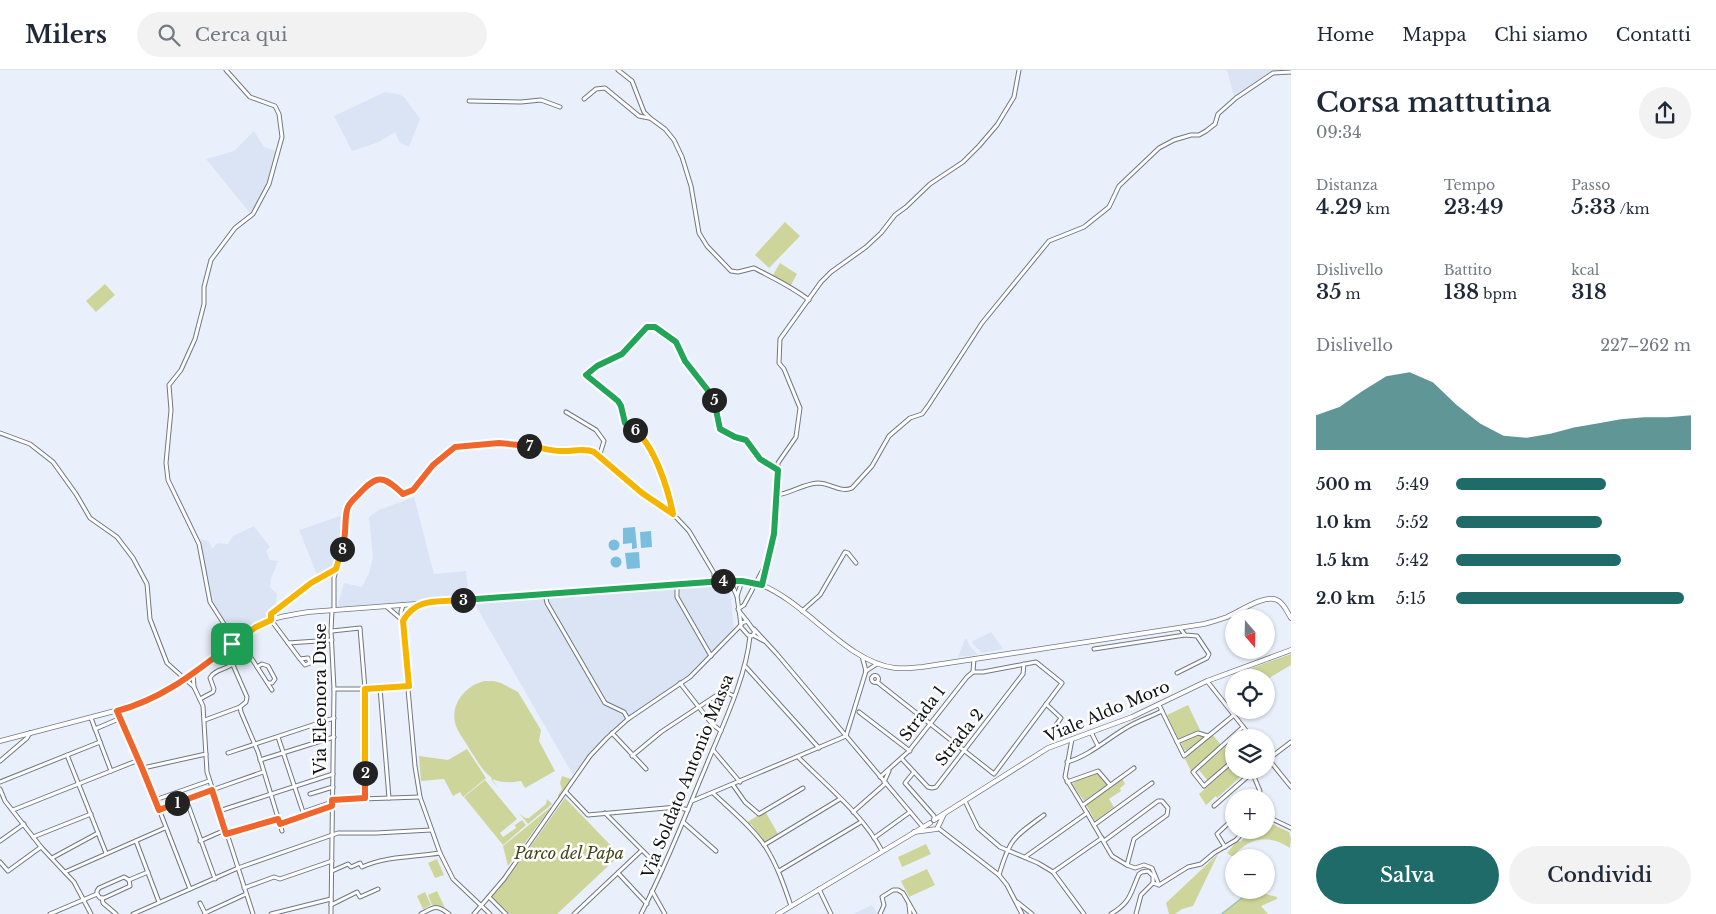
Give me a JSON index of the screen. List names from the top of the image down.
{
  "streets": {
    "main road": ["Viale Aldo Moro"],
    "street": [
      "Via Eleonora Duse",
      "Strada 1",
      "Strada 2",
      "Via Soldato Antonio Massa"
    ]
  },
  "crossings": [
    ["Strada 1", "Strada 2"]
  ],
  "parks": ["Parco del Papa"],
  "north": "bottom",
  "page": {
    "header": "Milers",
    "search": "Cerca qui",
    "nav": [
      "Home",
      "Mappa",
      "Chi siamo",
      "Contatti"
    ],
    "heading": ["Corsa mattutina", "09:34"],
    "stats": [
      ["Distanza", "4.29 km"],
      ["Tempo", "23:49"],
      ["Passo", "5:33 /km"],
      ["Dislivello", "35 m"],
      ["Battito", "138 bpm"],
      ["kcal", "318"]
    ],
    "chart": ["Dislivello", "227–262 m"],
    "pins": [
      "5",
      "6",
      "7",
      "8",
      "4",
      "3",
      "2",
      "1"
    ],
    "list": [
      {
        "name": "500 m",
        "note": "5:49"
      },
      {
        "name": "1.0 km",
        "note": "5:52"
      },
      {
        "name": "1.5 km",
        "note": "5:42"
      },
      {
        "name": "2.0 km",
        "note": "5:15"
      }
    ],
    "map_buttons": ["+", "−"],
    "buttons": ["Salva", "Condividi"]
  }
}
